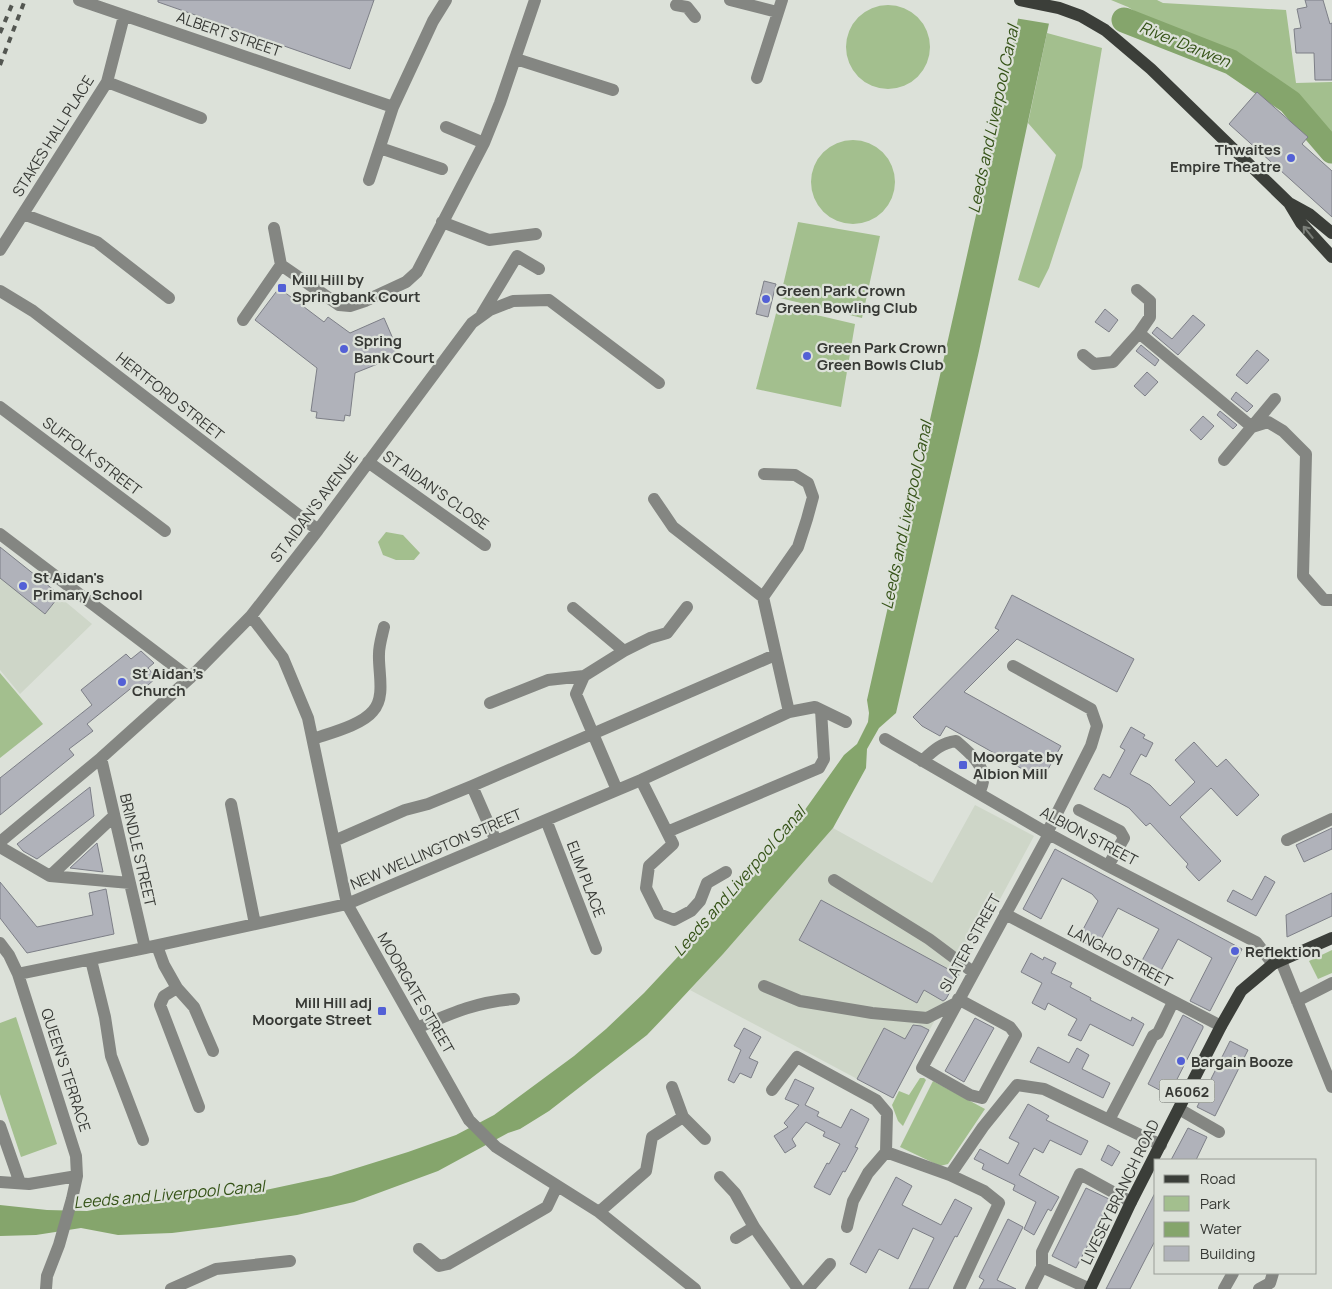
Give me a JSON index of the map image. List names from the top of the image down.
{
  "streets": {
    "main road": ["A6062", "LIVESEY BRANCH ROAD"],
    "street": [
      "ALBERT STREET",
      "STAKES HALL PLACE",
      "HERTFORD STREET",
      "SUFFOLK STREET",
      "ST AIDAN'S CLOSE",
      "ST AIDAN'S AVENUE",
      "ALBION STREET",
      "NEW WELLINGTON STREET",
      "BRINDLE STREET",
      "ELIM PLACE",
      "SLATER STREET",
      "LANGHO STREET",
      "MOORGATE STREET",
      "QUEEN'S TERRACE"
    ]
  },
  "crossings": [
    ["ALBERT STREET", "STAKES HALL PLACE"],
    ["HERTFORD STREET", "ST AIDAN'S AVENUE"],
    ["ST AIDAN'S CLOSE", "ST AIDAN'S AVENUE"],
    ["ST AIDAN'S AVENUE", "BRINDLE STREET"],
    ["ST AIDAN'S AVENUE", "MOORGATE STREET"],
    ["ALBION STREET", "SLATER STREET"],
    ["ALBION STREET", "LIVESEY BRANCH ROAD"],
    ["NEW WELLINGTON STREET", "BRINDLE STREET"],
    ["NEW WELLINGTON STREET", "ELIM PLACE"],
    ["NEW WELLINGTON STREET", "MOORGATE STREET"],
    ["NEW WELLINGTON STREET", "QUEEN'S TERRACE"],
    ["SLATER STREET", "LANGHO STREET"],
    ["LANGHO STREET", "LIVESEY BRANCH ROAD"]
  ],
  "water": ["River Darwen", "Leeds and Liverpool Canal"],
  "places": {
    "other": [
      "Thwaites Empire Theatre",
      "Green Park Crown Green Bowling Club",
      "Spring Bank Court",
      "Green Park Crown Green Bowls Club",
      "St Aidan's Primary School",
      "St Aidan’s Church",
      "Reflektion",
      "Bargain Booze"
    ],
    "transit": ["Mill Hill by Springbank Court", "Moorgate by Albion Mill", "Mill Hill adj Moorgate Street"]
  },
  "legend": [
    "Road",
    "Park",
    "Water",
    "Building"
  ]
}
